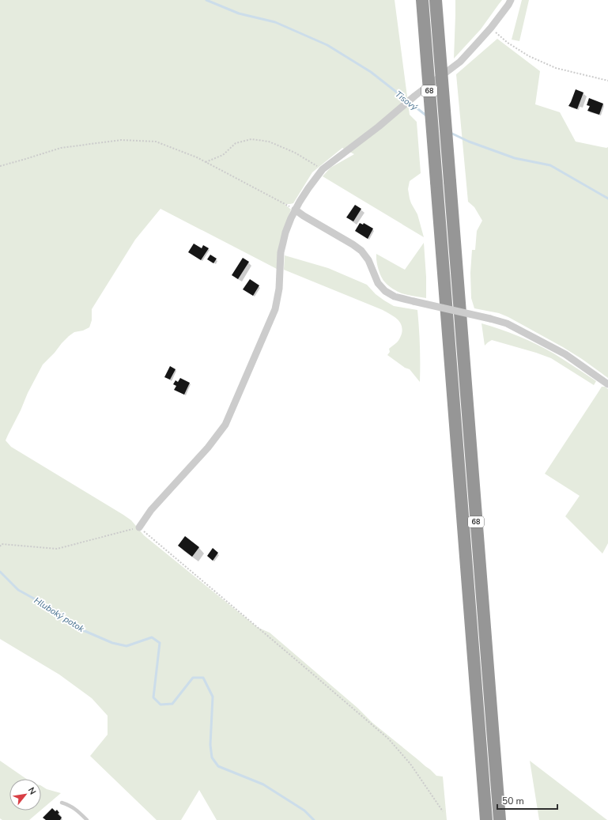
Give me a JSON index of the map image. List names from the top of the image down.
{
  "streets": {
    "highway": ["68"]
  },
  "water": ["Tisový", "Hluboký potok"],
  "scale_bar": "50 m",
  "north": "top right"
}
